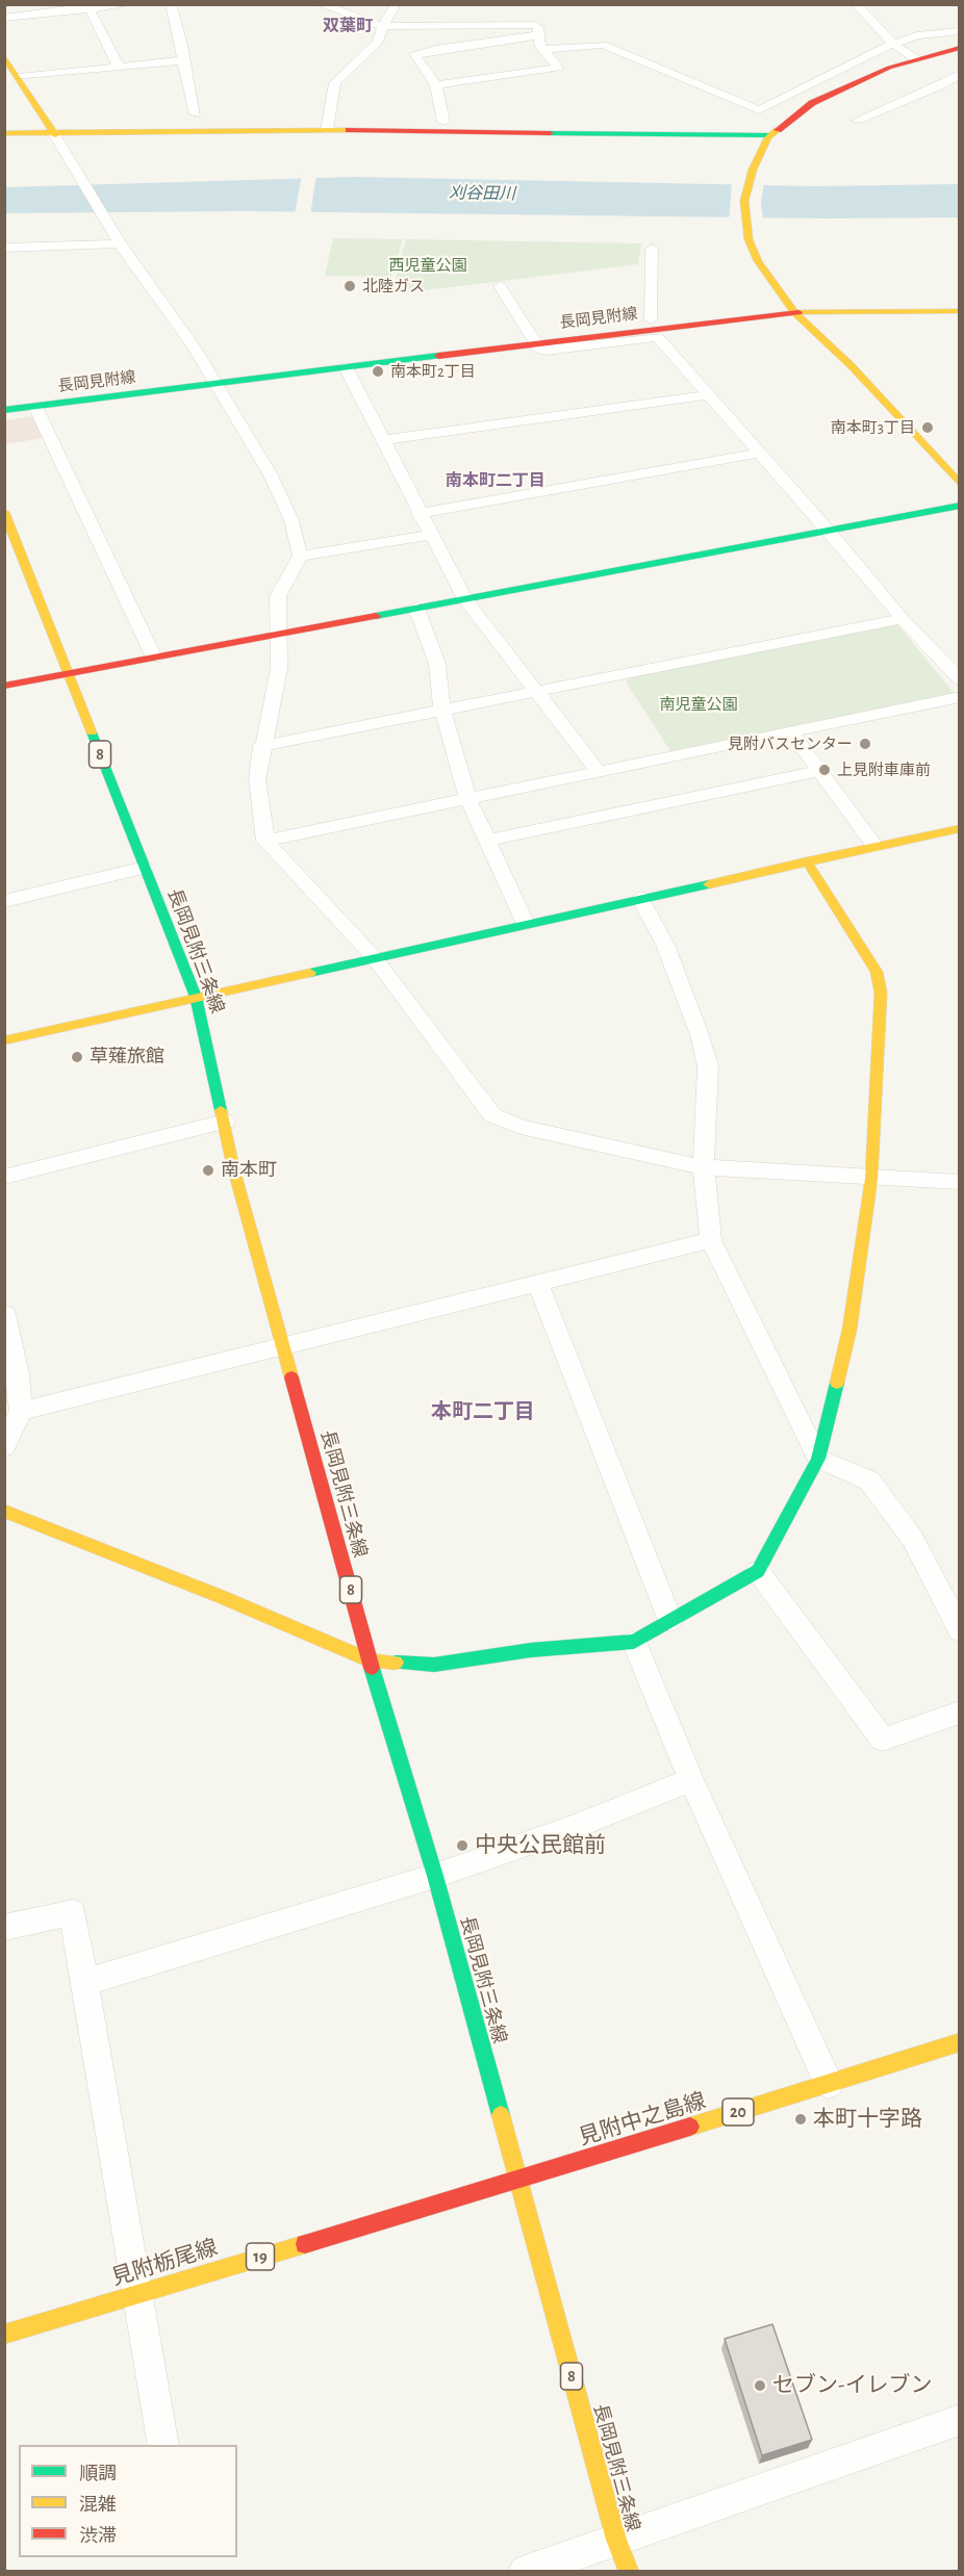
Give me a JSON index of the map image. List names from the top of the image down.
{
  "streets": {
    "street": [
      "長岡見附線",
      "8",
      "長岡見附三条線",
      "20",
      "見附中之島線",
      "19",
      "見附栃尾線"
    ]
  },
  "crossings": [
    ["長岡見附三条線", "見附中之島線"],
    ["長岡見附三条線", "見附栃尾線"],
    ["見附中之島線", "見附栃尾線"]
  ],
  "districts": ["双葉町", "南本町二丁目", "本町二丁目"],
  "water": ["刈谷田川"],
  "parks": ["西児童公園", "南児童公園"],
  "places": [
    "北陸ガス",
    "南本町2丁目",
    "南本町3丁目",
    "見附バスセンター",
    "上見附車庫前",
    "草薙旅館",
    "南本町",
    "中央公民館前",
    "本町十字路",
    "セブン-イレブン"
  ],
  "legend": ["順調", "混雑", "渋滞"]
}
